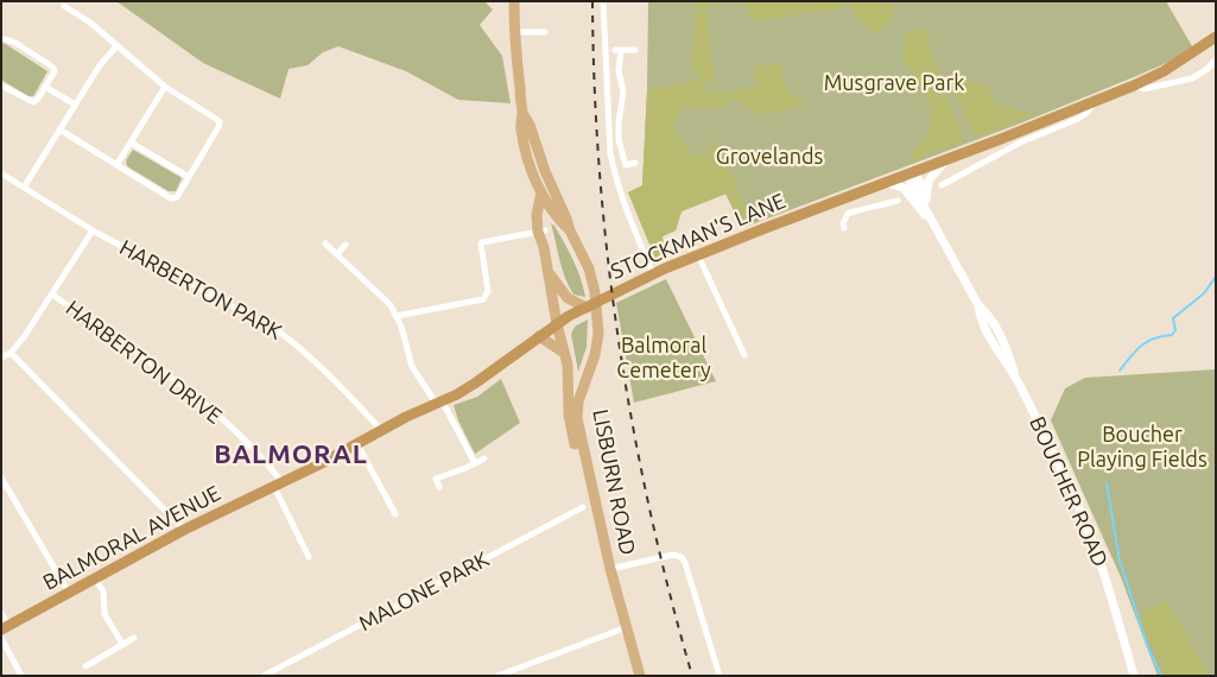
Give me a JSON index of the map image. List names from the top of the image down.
{
  "streets": {
    "highway": ["STOCKMAN'S LANE", "BALMORAL AVENUE"],
    "main road": ["LISBURN ROAD"],
    "street": [
      "HARBERTON PARK",
      "HARBERTON DRIVE",
      "BOUCHER ROAD",
      "MALONE PARK"
    ]
  },
  "crossings": [
    ["STOCKMAN'S LANE", "BOUCHER ROAD"],
    ["STOCKMAN'S LANE", "BALMORAL AVENUE"],
    ["HARBERTON PARK", "BALMORAL AVENUE"],
    ["HARBERTON DRIVE", "BALMORAL AVENUE"]
  ],
  "districts": ["BALMORAL"],
  "parks": [
    "Musgrave Park",
    "Grovelands",
    "Balmoral Cemetery",
    "Boucher Playing Fields"
  ]
}
